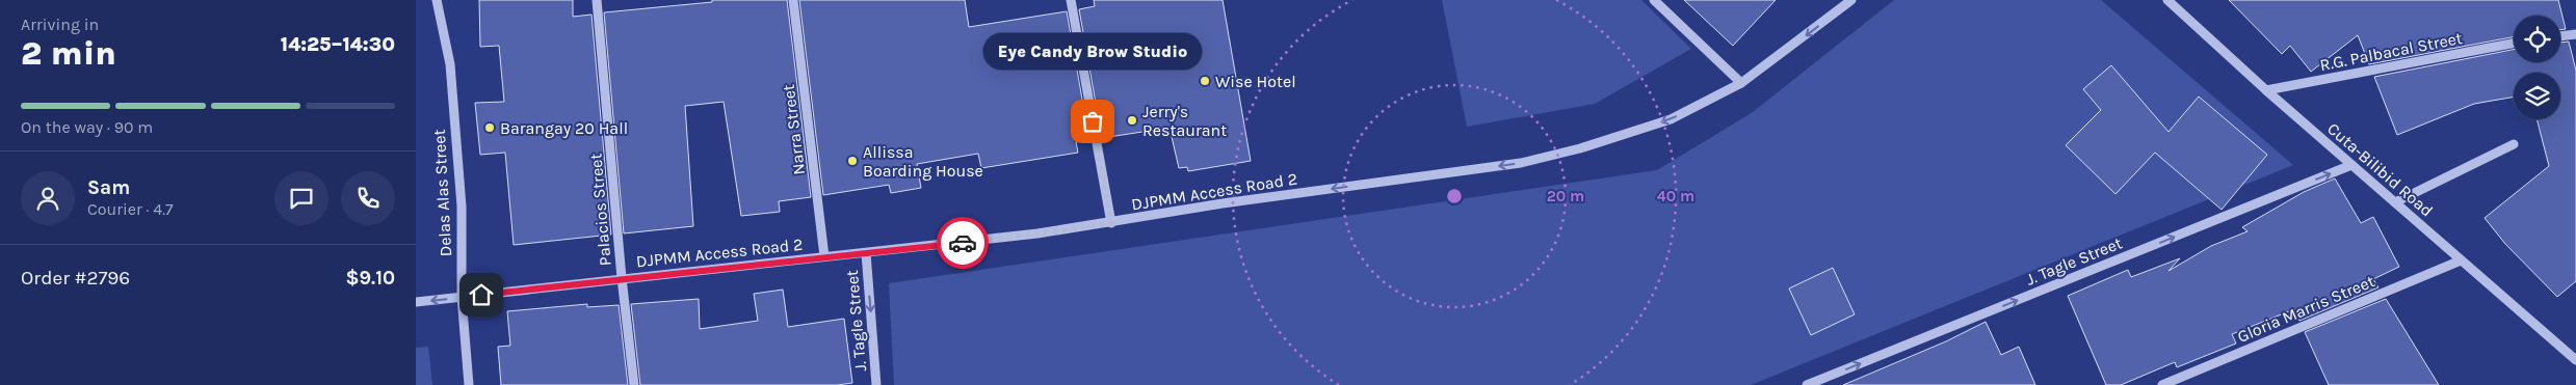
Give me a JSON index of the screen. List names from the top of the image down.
{
  "streets": {
    "street": [
      "R.G. Palbacal Street",
      "Narra Street",
      "Cuta-Bilibid Road",
      "DJPMM Access Road 2",
      "Delas Alas Street",
      "Palacios Street",
      "J. Tagle Street",
      "Gloria Marris Street"
    ]
  },
  "crossings": [
    ["R.G. Palbacal Street", "Cuta-Bilibid Road"],
    ["Narra Street", "DJPMM Access Road 2"],
    ["Cuta-Bilibid Road", "J. Tagle Street"],
    ["Cuta-Bilibid Road", "Gloria Marris Street"],
    ["DJPMM Access Road 2", "Delas Alas Street"],
    ["DJPMM Access Road 2", "Palacios Street"],
    ["DJPMM Access Road 2", "J. Tagle Street"]
  ],
  "one_way": ["DJPMM Access Road 2"],
  "places": [
    "Wise Hotel",
    "Jerry's Restaurant",
    "Eye Candy Brow Studio",
    "Barangay 20 Hall",
    "Allissa Boarding House"
  ],
  "page": {
    "heading": ["2 min", "Arriving in", "14:25–14:30"],
    "panel": [
      "Sam",
      "Courier · 4.7",
      "Order #2796",
      "$9.10"
    ],
    "bubble": "Eye Candy Brow Studio",
    "bar": "On the way · 90 m"
  },
  "rings": ["20 m", "40 m"]
}
